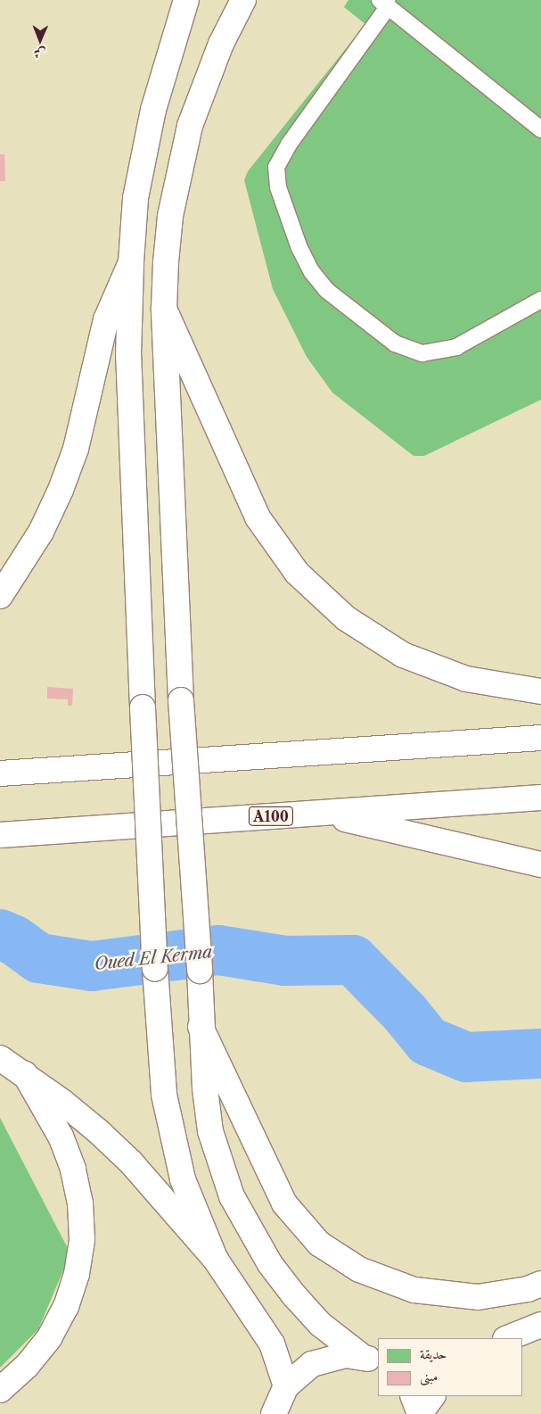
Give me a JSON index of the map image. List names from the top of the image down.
{
  "streets": {
    "highway": ["A100"]
  },
  "water": ["Oued El Kerma"],
  "legend": ["حديقة", "مبنى"],
  "north": "bottom"
}
